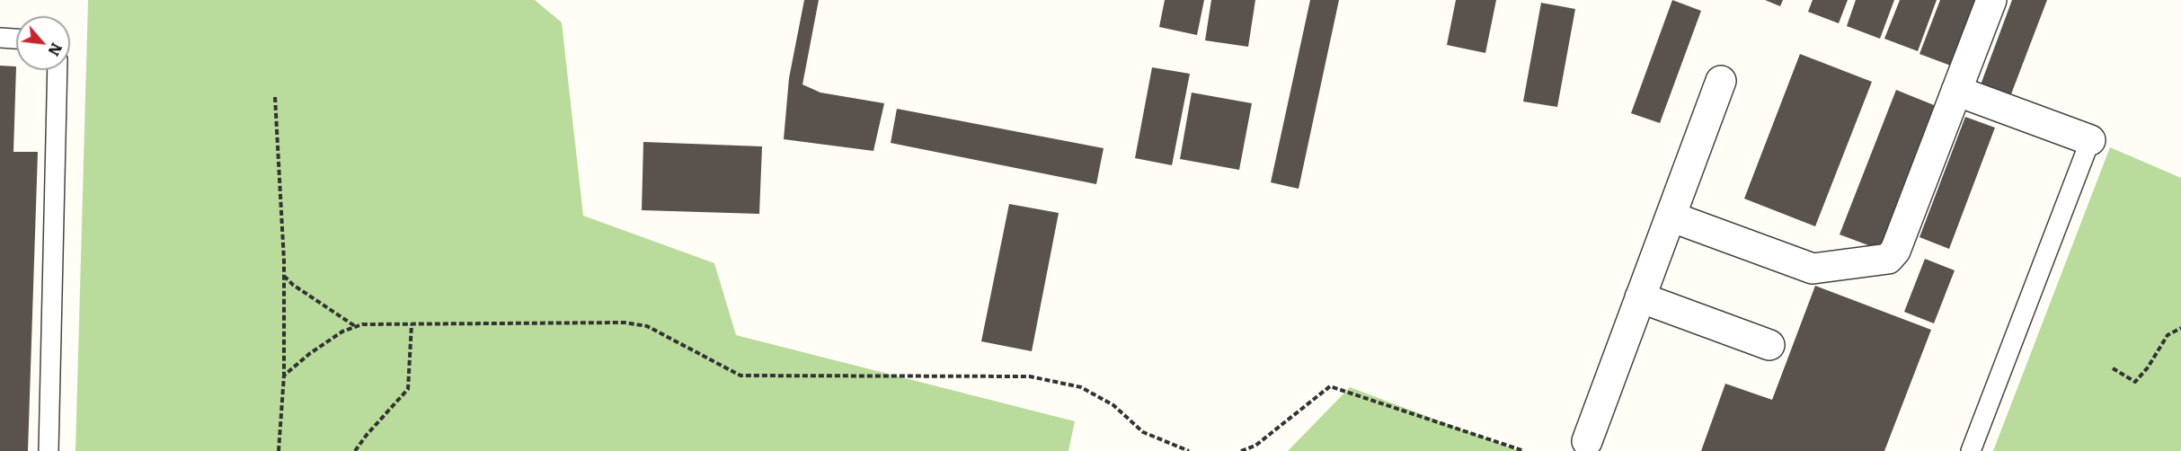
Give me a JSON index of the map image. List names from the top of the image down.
{
  "north": "bottom right"
}
